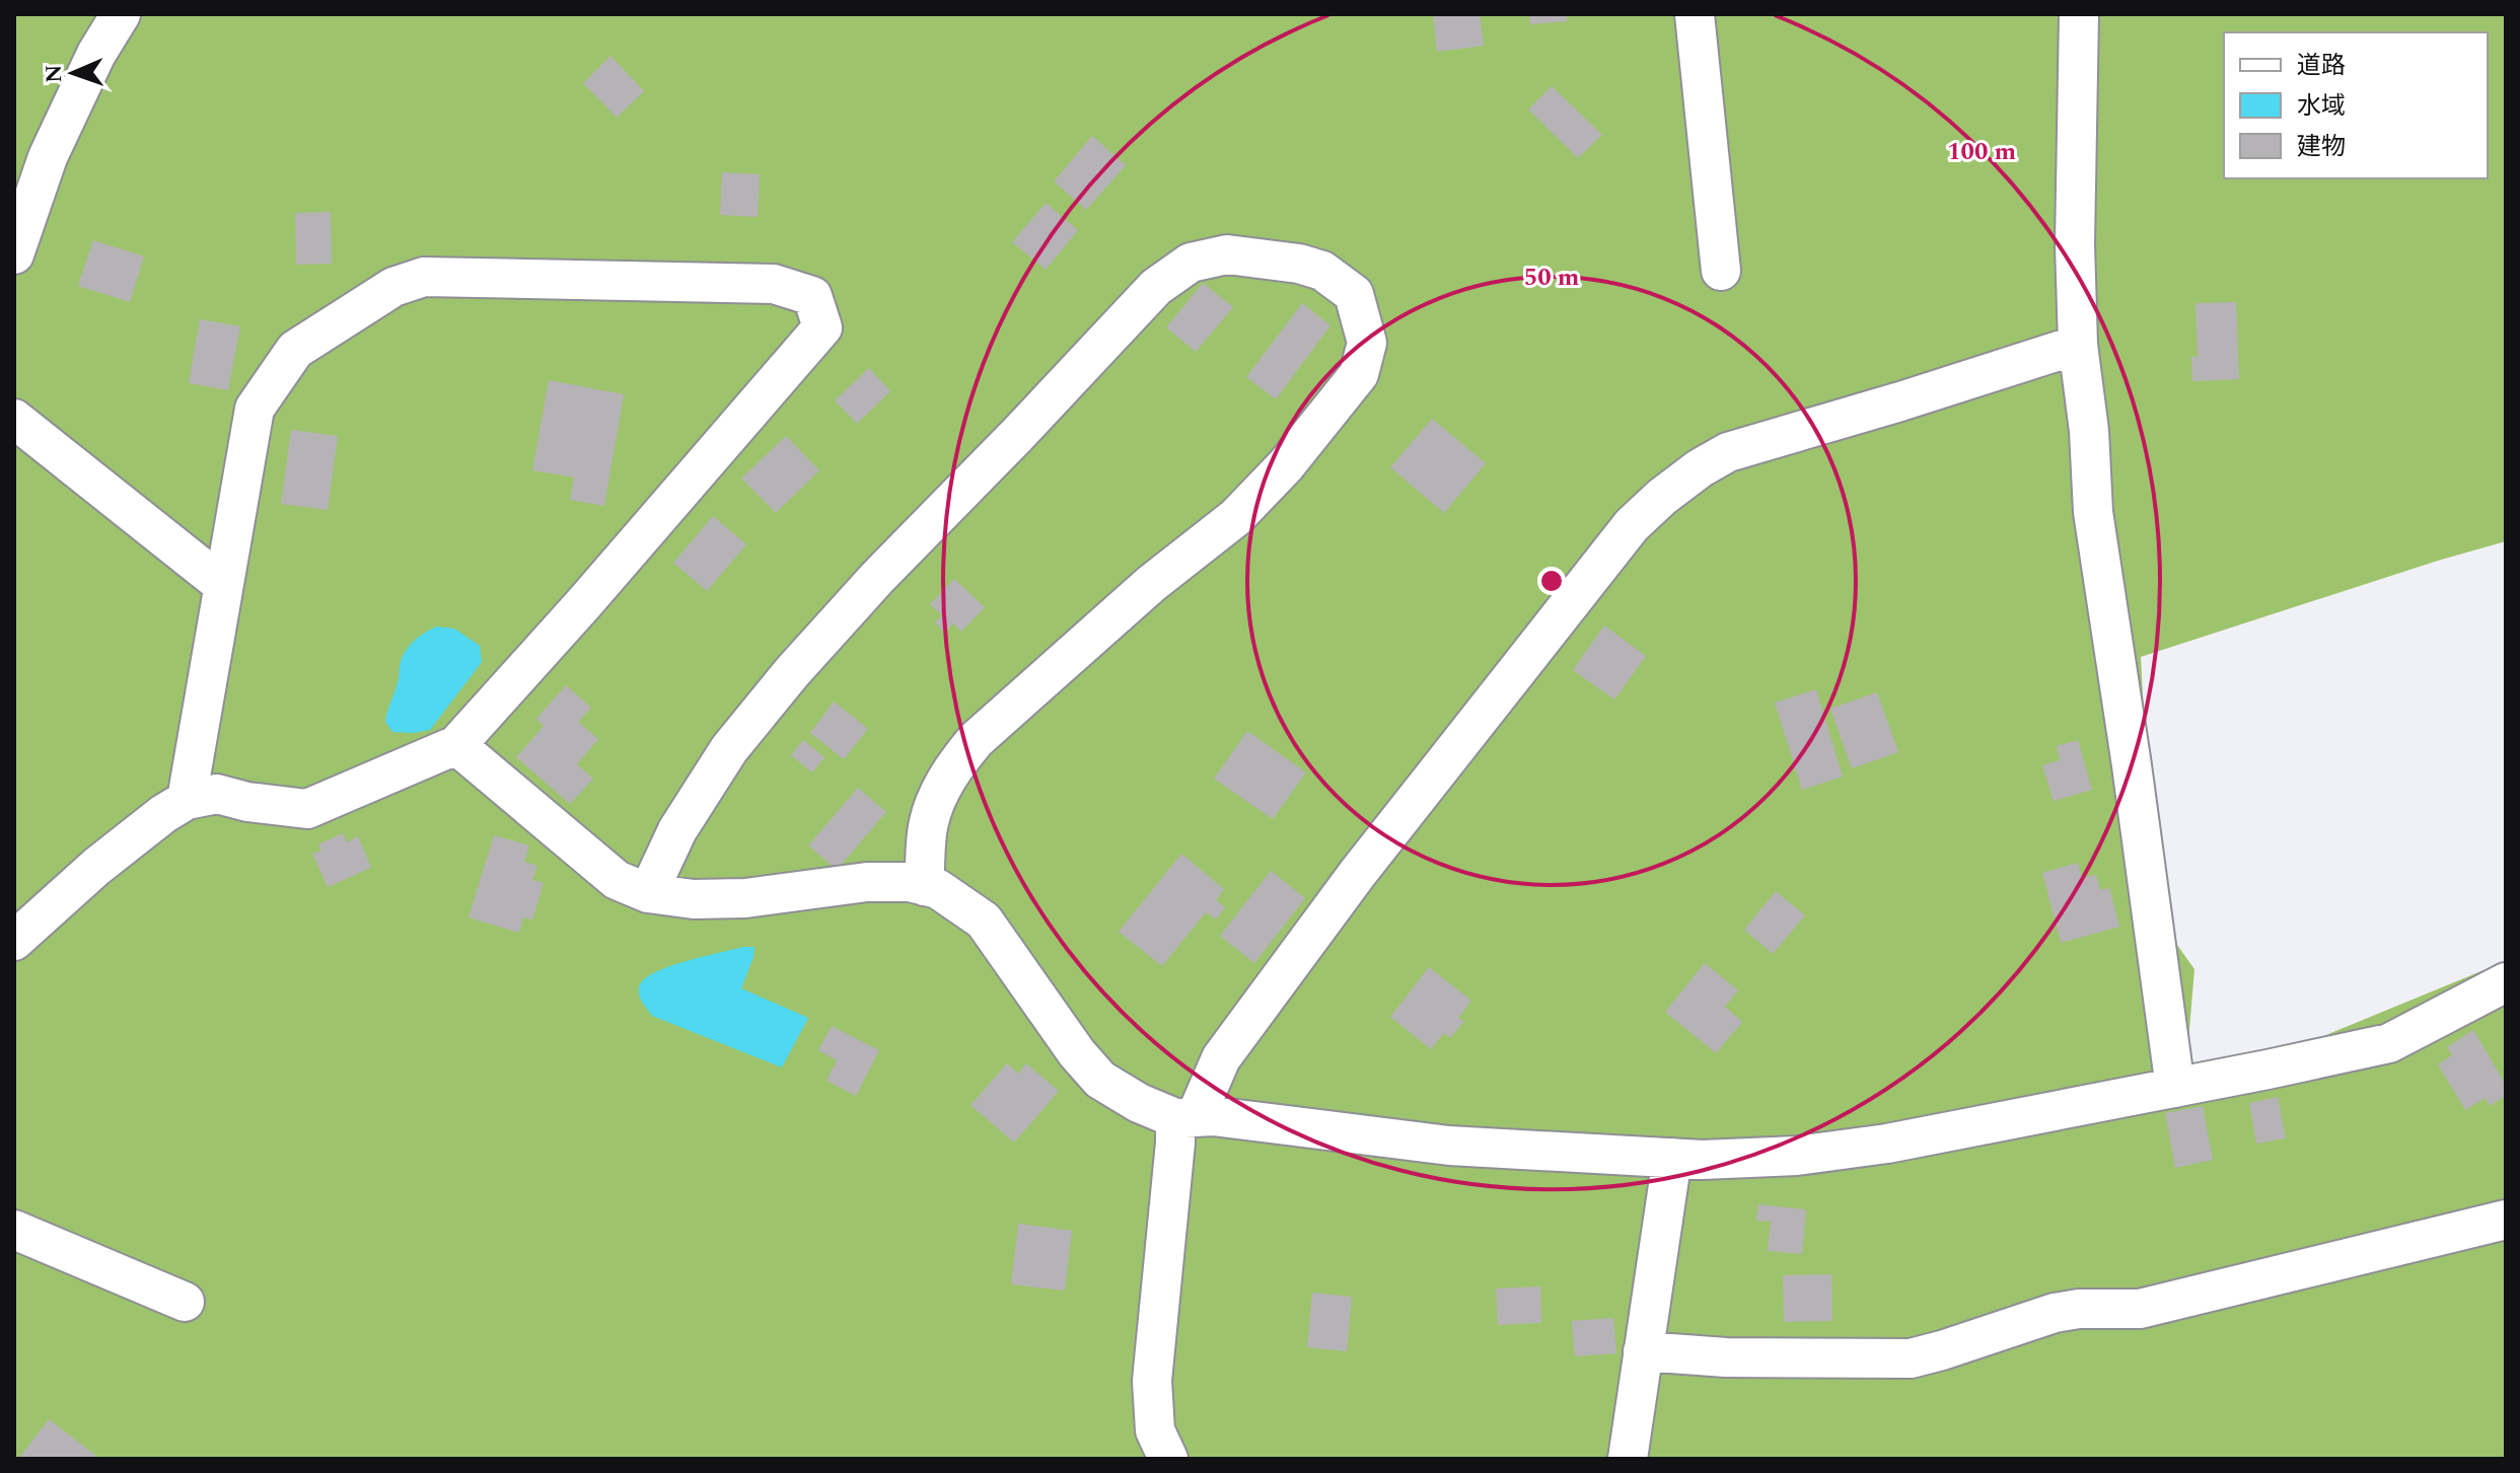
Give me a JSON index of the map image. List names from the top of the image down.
{
  "legend": ["道路", "水域", "建物"],
  "north": "left",
  "rings": ["100 m", "50 m"]
}
